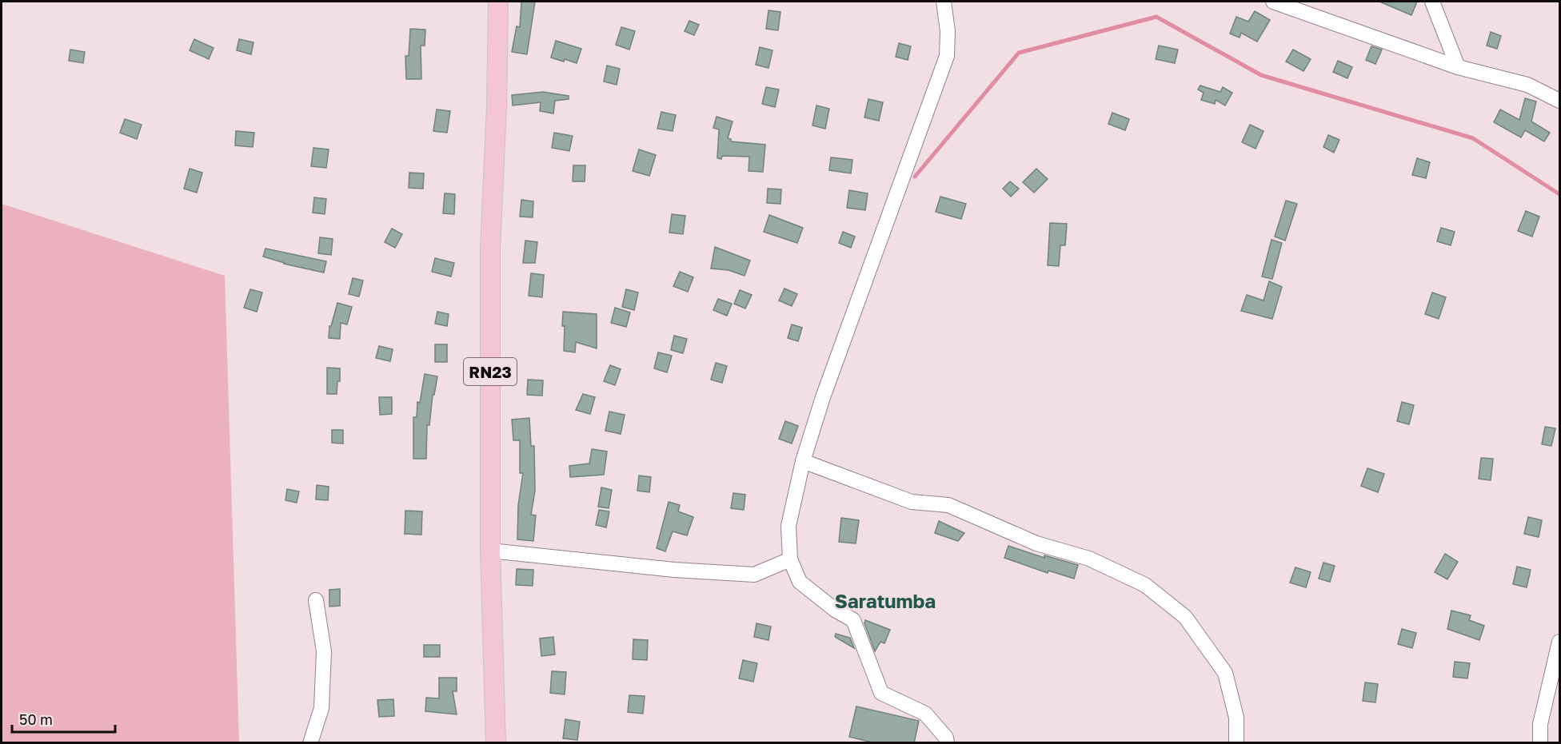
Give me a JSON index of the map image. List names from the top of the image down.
{
  "streets": {
    "main road": ["RN23"]
  },
  "districts": ["Saratumba"],
  "scale_bar": "50 m"
}
